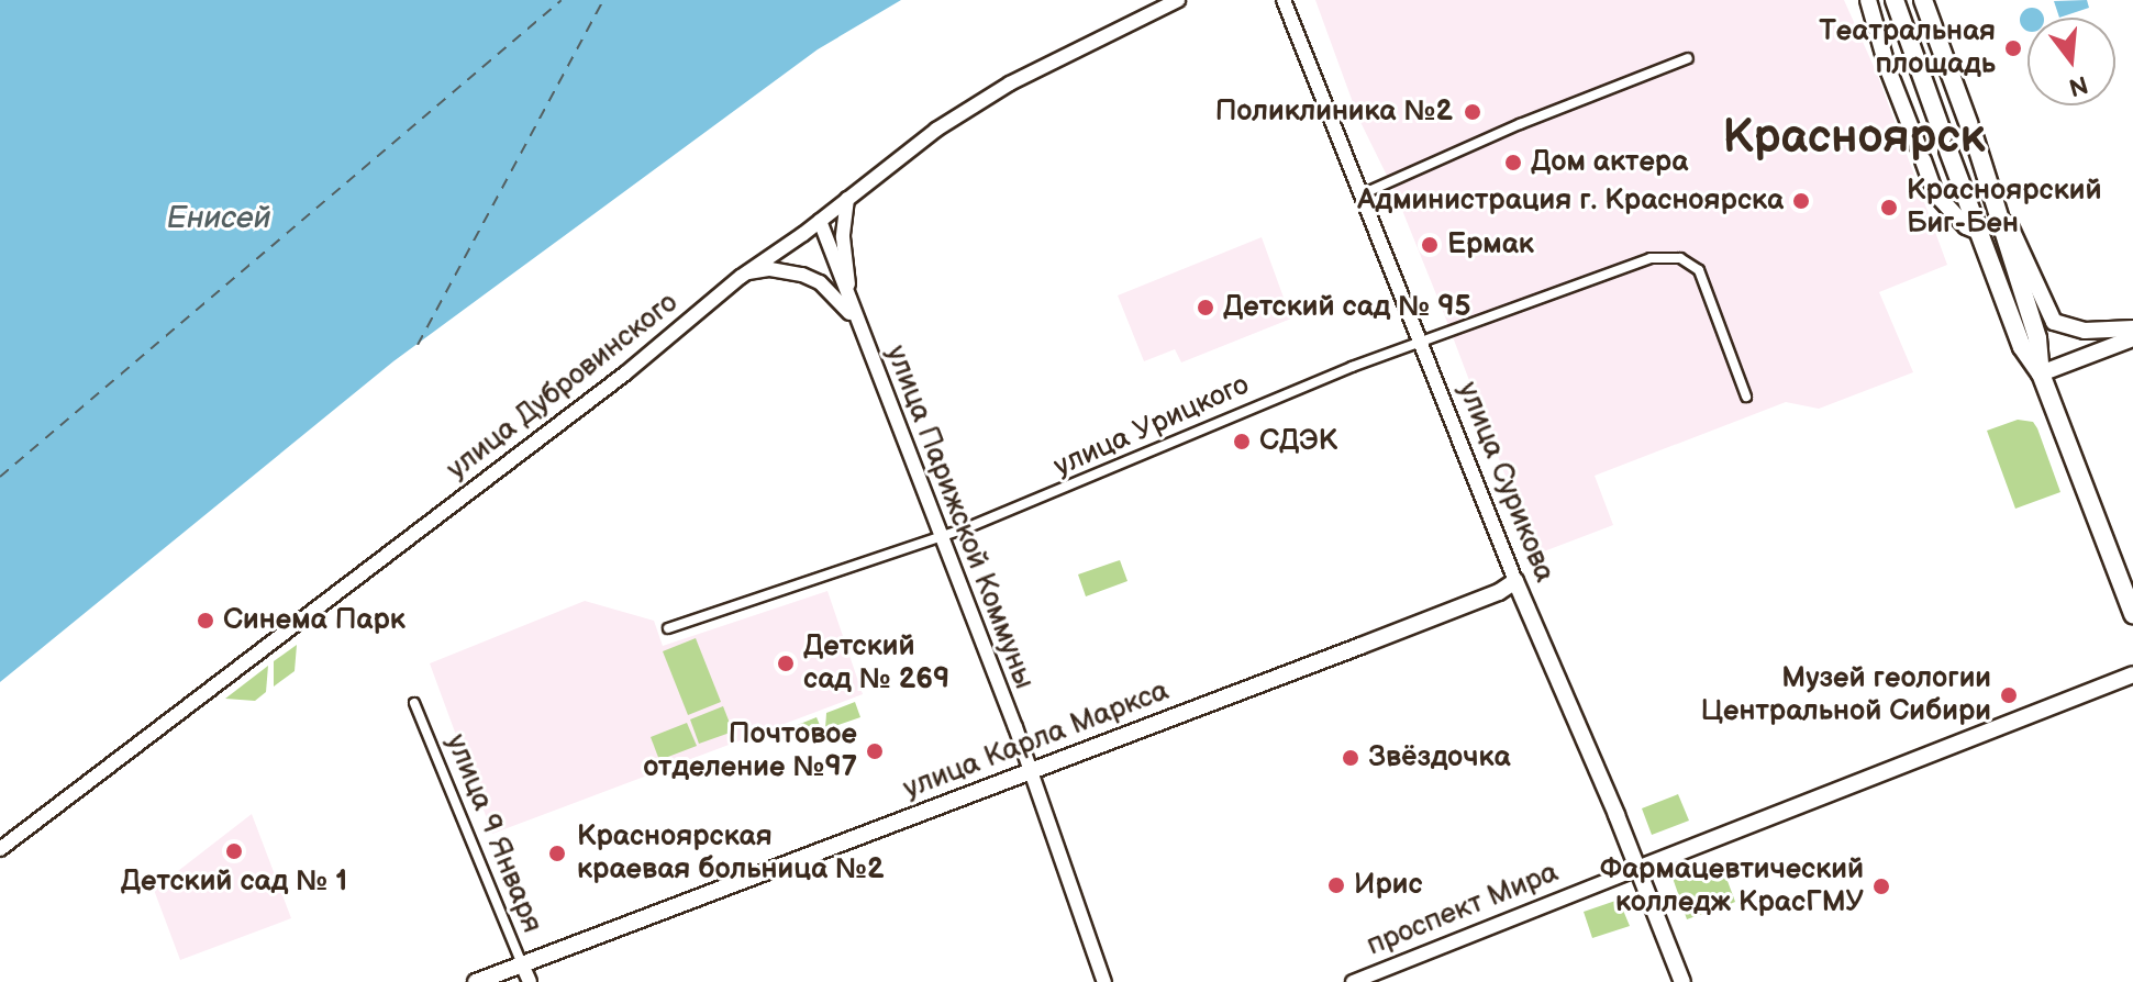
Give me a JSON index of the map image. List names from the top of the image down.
{
  "streets": {
    "main road": [
      "улица Дубровинского",
      "улица Сурикова",
      "улица Парижской Коммуны",
      "улица Карла Маркса",
      "улица 9 Января",
      "проспект Мира"
    ],
    "street": ["улица Урицкого"]
  },
  "crossings": [
    ["улица Дубровинского", "улица Парижской Коммуны"],
    ["улица Урицкого", "улица Сурикова"],
    ["улица Урицкого", "улица Парижской Коммуны"],
    ["улица Сурикова", "улица Карла Маркса"],
    ["улица Сурикова", "проспект Мира"],
    ["улица Парижской Коммуны", "улица Карла Маркса"],
    ["улица Карла Маркса", "улица 9 Января"]
  ],
  "districts": ["Красноярск"],
  "water": ["Енисей"],
  "places": [
    "Театральная площадь",
    "Поликлиника №2",
    "Дом актера",
    "Администрация г. Красноярска",
    "Красноярский Биг-Бен",
    "Ермак",
    "Детский сад № 95",
    "СДЭК",
    "Синема Парк",
    "Детский сад № 269",
    "Музей геологии Центральной Сибири",
    "Почтовое отделение №97",
    "Звёздочка",
    "Детский сад № 1",
    "Красноярская краевая больница №2",
    "Ирис",
    "Фармацевтический колледж КрасГМУ"
  ],
  "north": "bottom"
}
